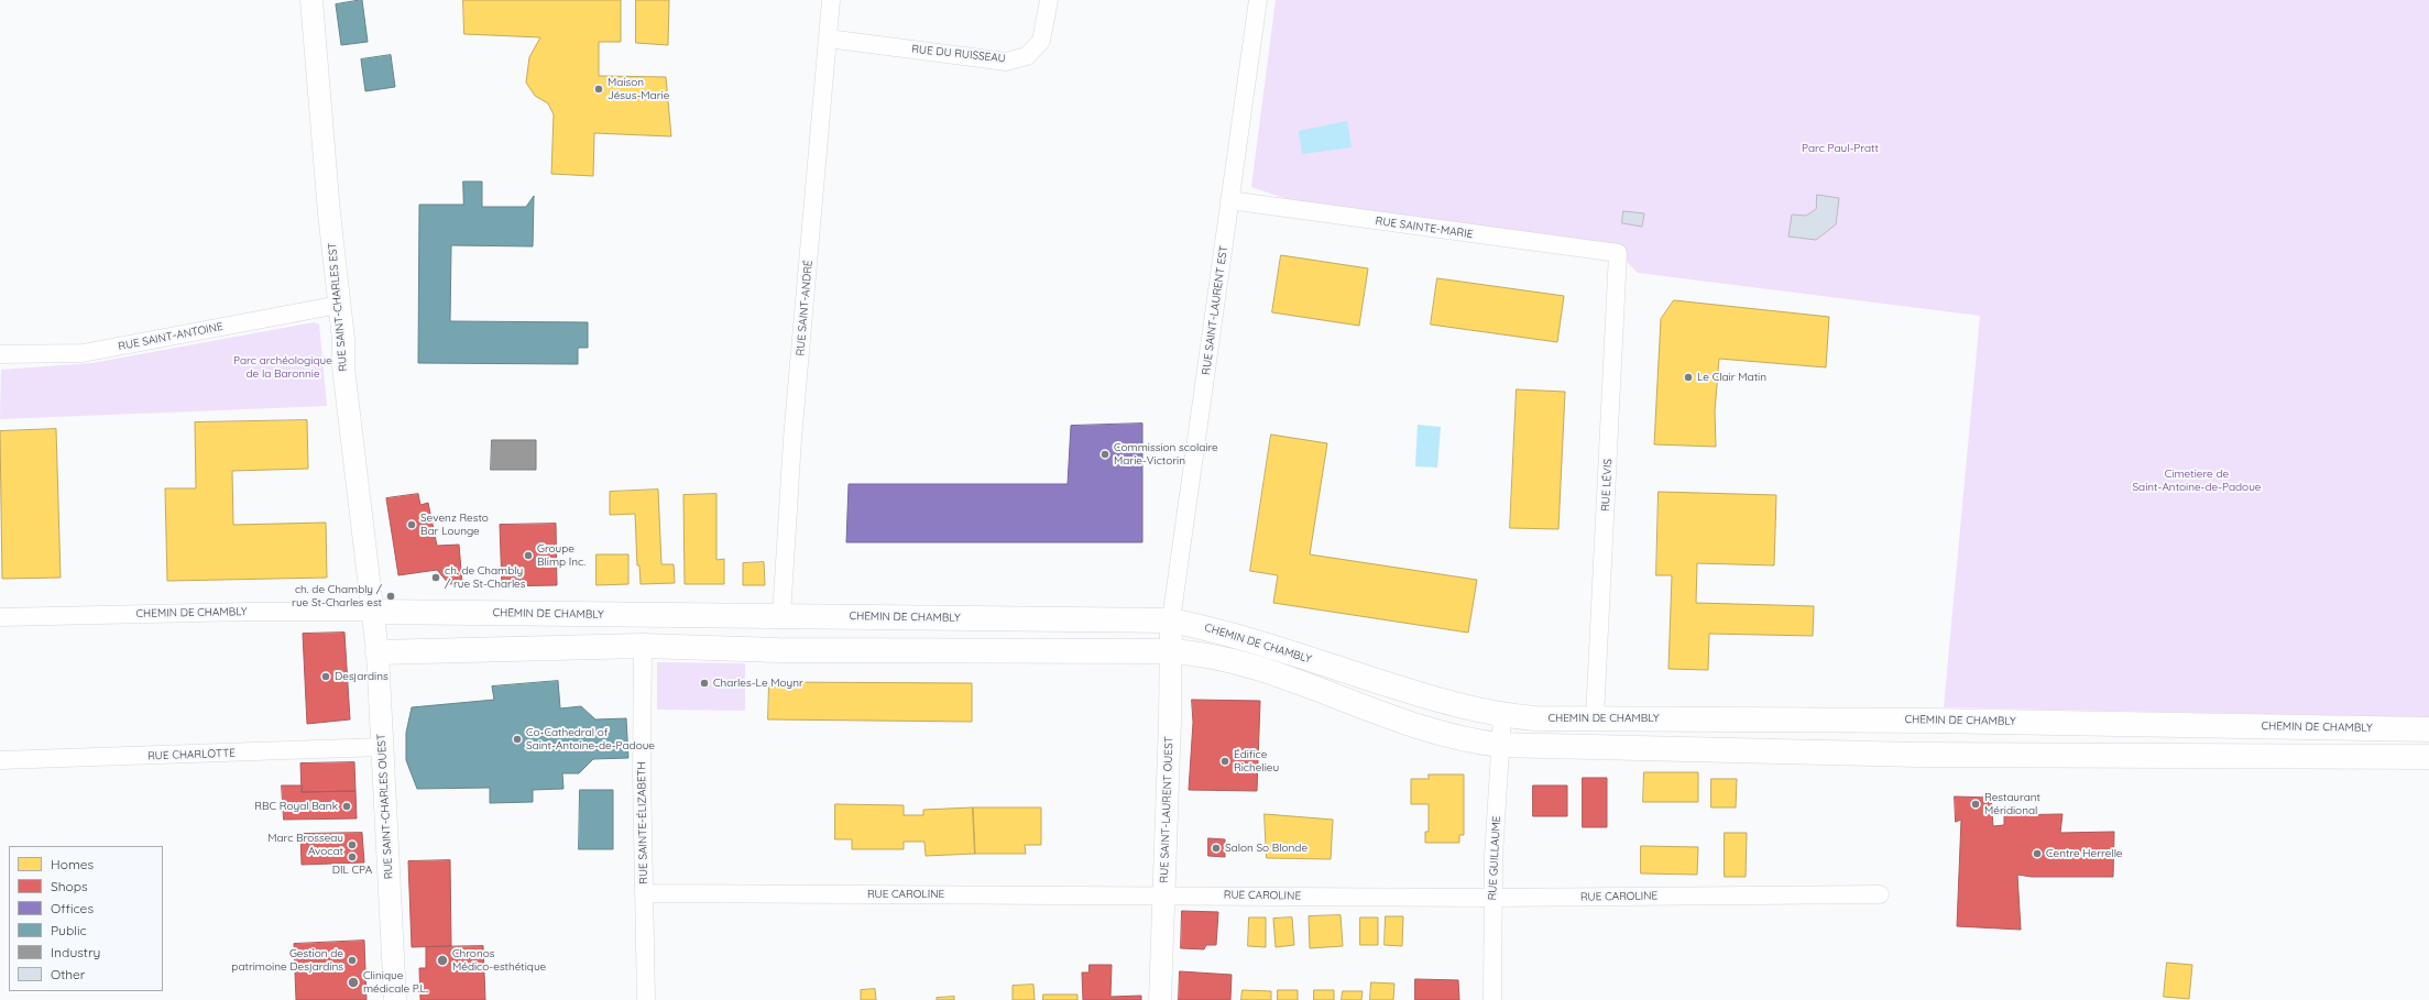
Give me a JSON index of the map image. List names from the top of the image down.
{
  "streets": {
    "main road": ["CHEMIN DE CHAMBLY"],
    "street": [
      "RUE DU RUISSEAU",
      "RUE SAINTE-MARIE",
      "RUE SAINT-CHARLES EST",
      "RUE SAINT-ANDRÉ",
      "RUE SAINT-LAURENT EST",
      "RUE SAINT-ANTOINE",
      "RUE LÉVIS",
      "RUE CHARLOTTE",
      "RUE SAINT-CHARLES OUEST",
      "RUE SAINT-LAURENT OUEST",
      "RUE SAINTE-ÉLIZABETH",
      "RUE GUILLAUME",
      "RUE CAROLINE"
    ]
  },
  "crossings": [
    ["RUE DU RUISSEAU", "RUE SAINT-ANDRÉ"],
    ["RUE SAINTE-MARIE", "RUE SAINT-LAURENT EST"],
    ["RUE SAINTE-MARIE", "RUE LÉVIS"],
    ["RUE SAINT-CHARLES EST", "RUE SAINT-ANTOINE"],
    ["RUE SAINT-CHARLES EST", "CHEMIN DE CHAMBLY"],
    ["RUE SAINT-CHARLES EST", "RUE SAINT-CHARLES OUEST"],
    ["RUE SAINT-ANDRÉ", "CHEMIN DE CHAMBLY"],
    ["RUE SAINT-LAURENT EST", "CHEMIN DE CHAMBLY"],
    ["RUE SAINT-LAURENT EST", "RUE SAINT-LAURENT OUEST"],
    ["RUE LÉVIS", "CHEMIN DE CHAMBLY"],
    ["CHEMIN DE CHAMBLY", "RUE SAINT-CHARLES OUEST"],
    ["CHEMIN DE CHAMBLY", "RUE SAINT-LAURENT OUEST"],
    ["CHEMIN DE CHAMBLY", "RUE GUILLAUME"],
    ["RUE CHARLOTTE", "RUE SAINT-CHARLES OUEST"],
    ["RUE SAINT-LAURENT OUEST", "RUE CAROLINE"],
    ["RUE SAINTE-ÉLIZABETH", "RUE CAROLINE"],
    ["RUE GUILLAUME", "RUE CAROLINE"]
  ],
  "parks": ["Parc Paul-Pratt", "Parc archéologique de la Baronnie", "Cimetiere de Saint-Antoine-de-Padoue"],
  "places": [
    "Maison Jésus-Marie",
    "Le Clair Matin",
    "Commission scolaire Marie-Victorin",
    "Sevenz Resto Bar Lounge",
    "Groupe Blimp Inc.",
    "ch. de Chambly / rue St-Charles",
    "ch. de Chambly / rue St-Charles est",
    "Desjardins",
    "Charles-Le Moynr",
    "Co-Cathedral of Saint-Antoine-de-Padoue",
    "Édifice Richelieu",
    "Restaurant Méridional",
    "RBC Royal Bank",
    "Marc Brosseau Avocat",
    "Salon So Blonde",
    "Centre Herrelle",
    "DIL CPA",
    "Gestion de patrimoine Desjardins",
    "Chronos Médico-esthétique",
    "Clinique médicale P.L."
  ],
  "legend": [
    "Homes",
    "Shops",
    "Offices",
    "Public",
    "Industry",
    "Other"
  ]
}
